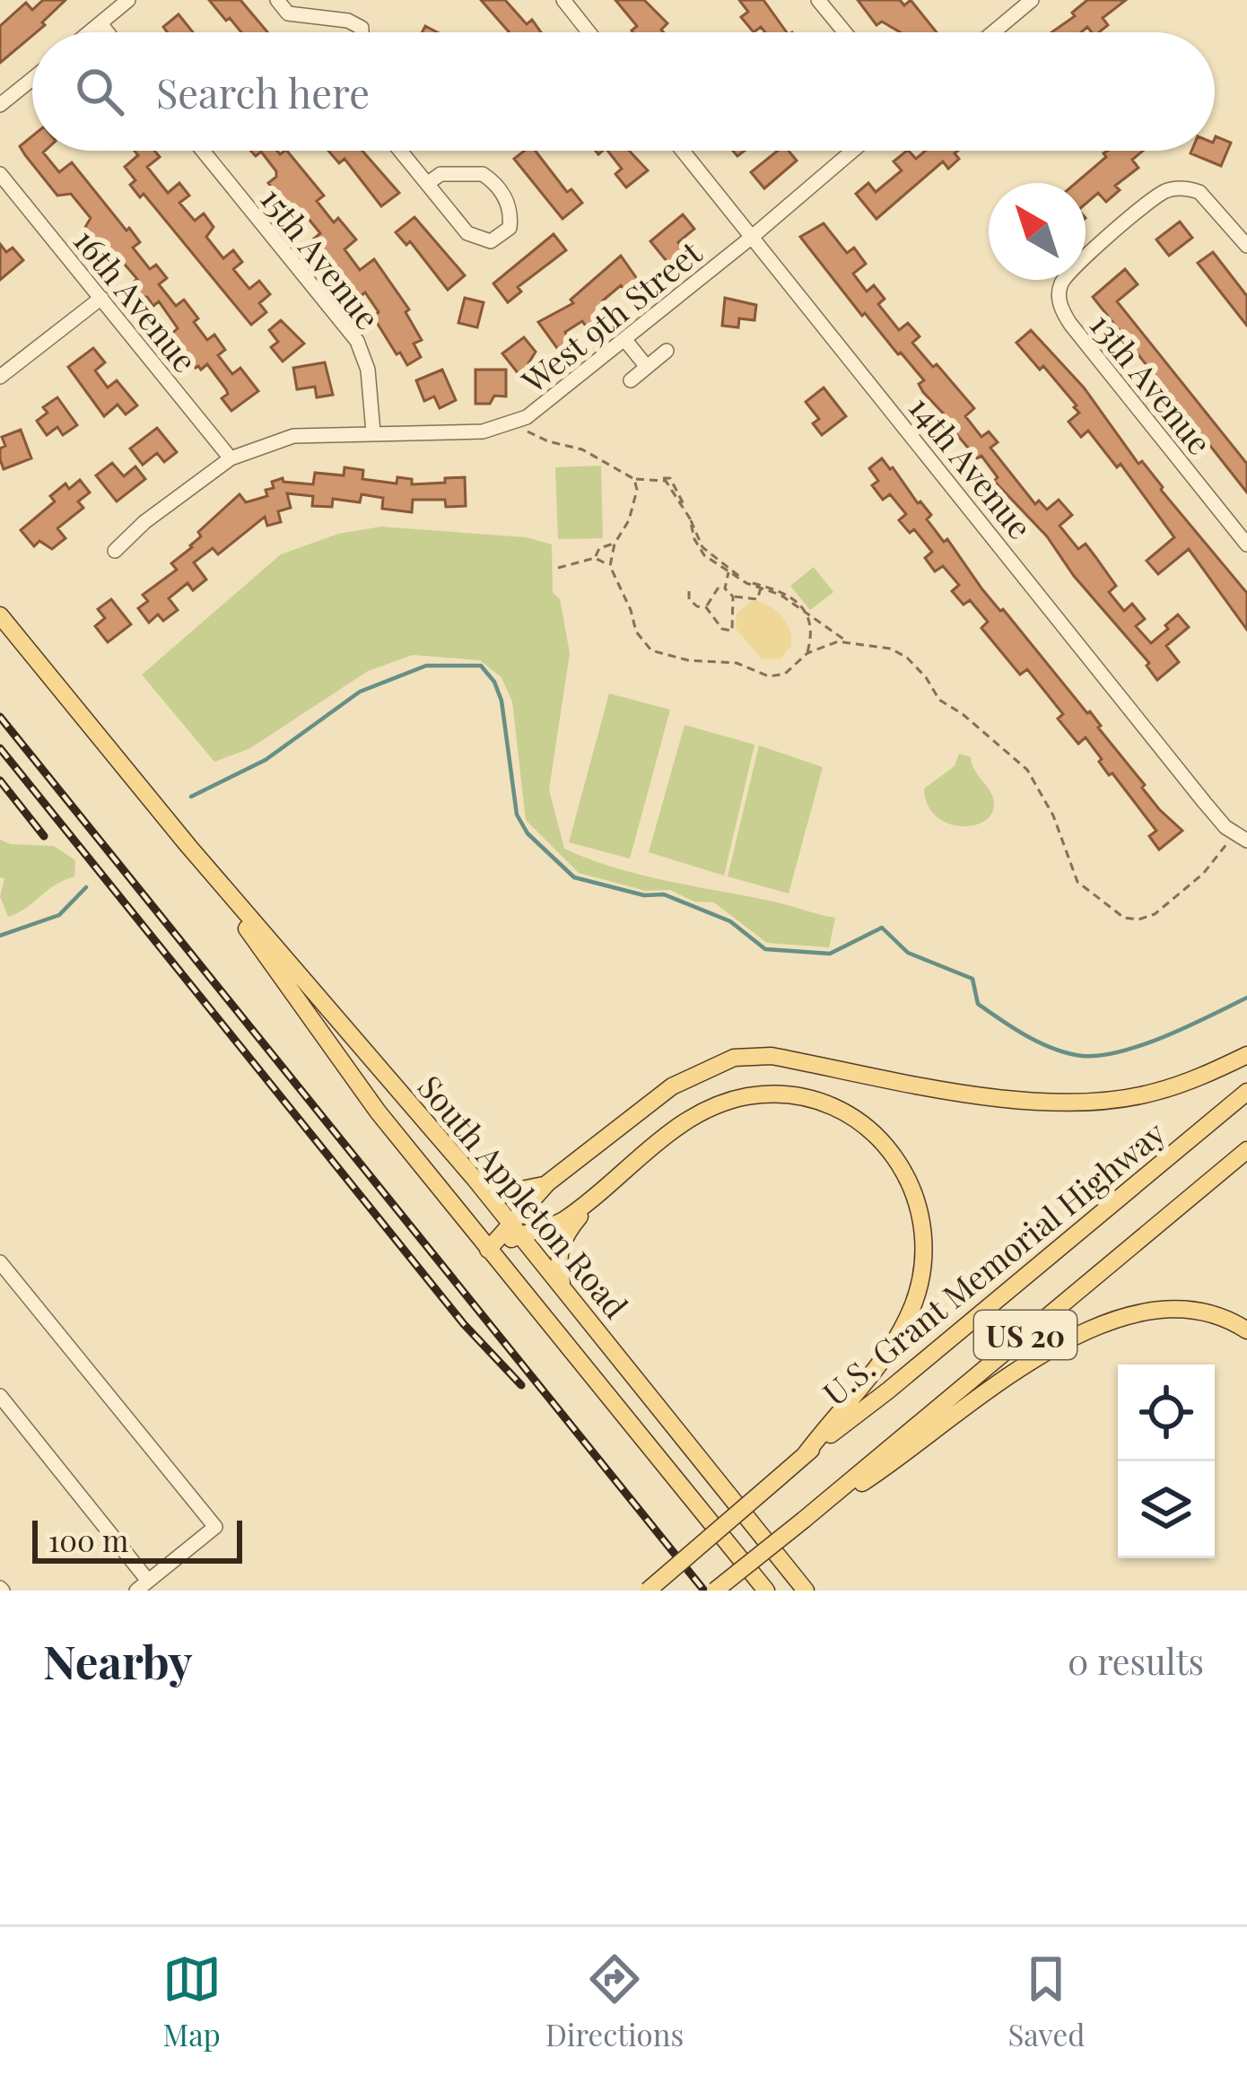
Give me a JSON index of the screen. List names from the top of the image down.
{
  "streets": {
    "main road": ["South Appleton Road", "U.S. Grant Memorial Highway", "US 20"],
    "street": [
      "15th Avenue",
      "16th Avenue",
      "West 9th Street",
      "13th Avenue",
      "14th Avenue"
    ]
  },
  "crossings": [
    ["15th Avenue", "West 9th Street"],
    ["16th Avenue", "West 9th Street"],
    ["West 9th Street", "14th Avenue"]
  ],
  "scale_bar": "100 m",
  "north": "top left",
  "page": {
    "search": "Search here",
    "scale": "100 m",
    "heading": ["Nearby", "0 results"],
    "nav": ["Map", "Directions", "Saved"]
  }
}
